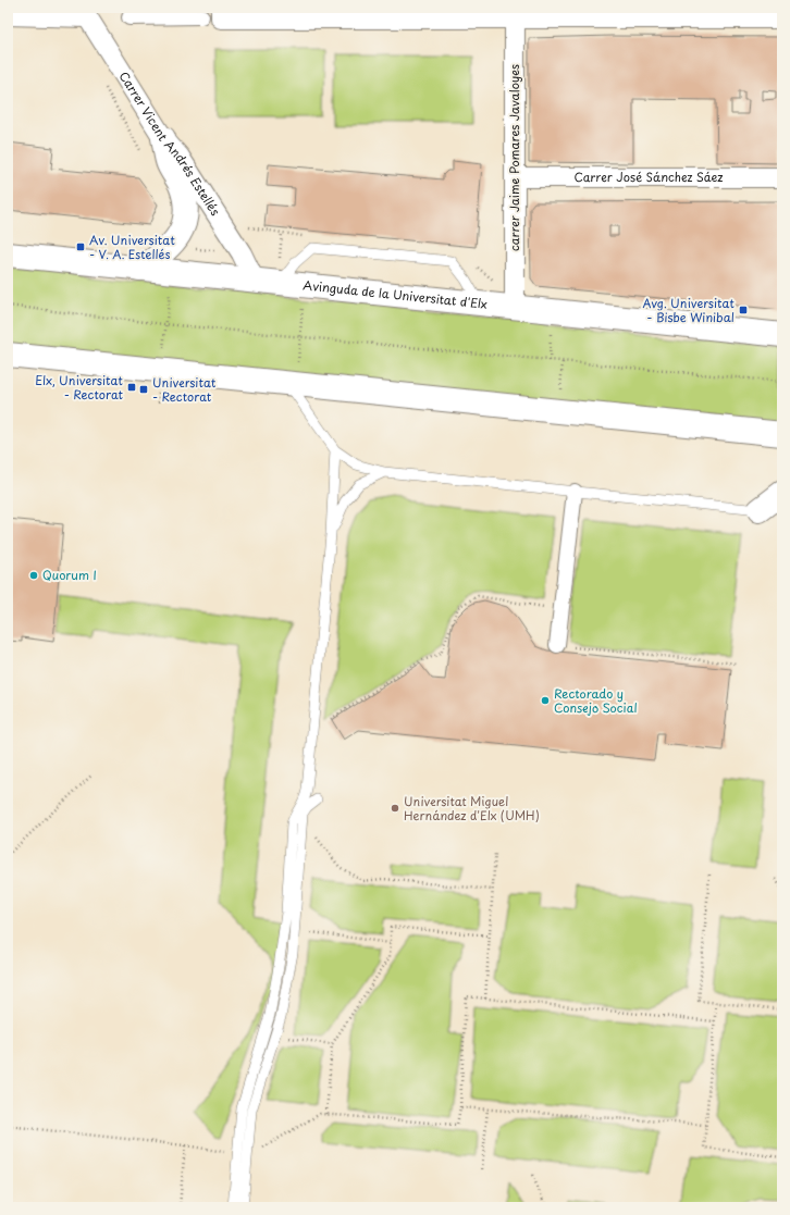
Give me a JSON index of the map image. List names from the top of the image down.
{
  "streets": {
    "highway": ["Avinguda de la Universitat d'Elx"],
    "street": ["Carrer Vicent Andrés Estellés", "carrer Jaime Pomares Javaloyes", "Carrer José Sánchez Sáez"]
  },
  "crossings": [
    ["Carrer Vicent Andrés Estellés", "Avinguda de la Universitat d'Elx"],
    ["carrer Jaime Pomares Javaloyes", "Carrer José Sánchez Sáez"],
    ["carrer Jaime Pomares Javaloyes", "Avinguda de la Universitat d'Elx"]
  ],
  "places": {
    "transit": [
      "Av. Universitat - V. A. Estellés",
      "Avg. Universitat - Bisbe Winibal",
      "Elx, Universitat - Rectorat",
      "Universitat - Rectorat"
    ],
    "other": ["Quorum I", "Rectorado y Consejo Social", "Universitat Miguel Hernández d'Elx (UMH)"]
  }
}
